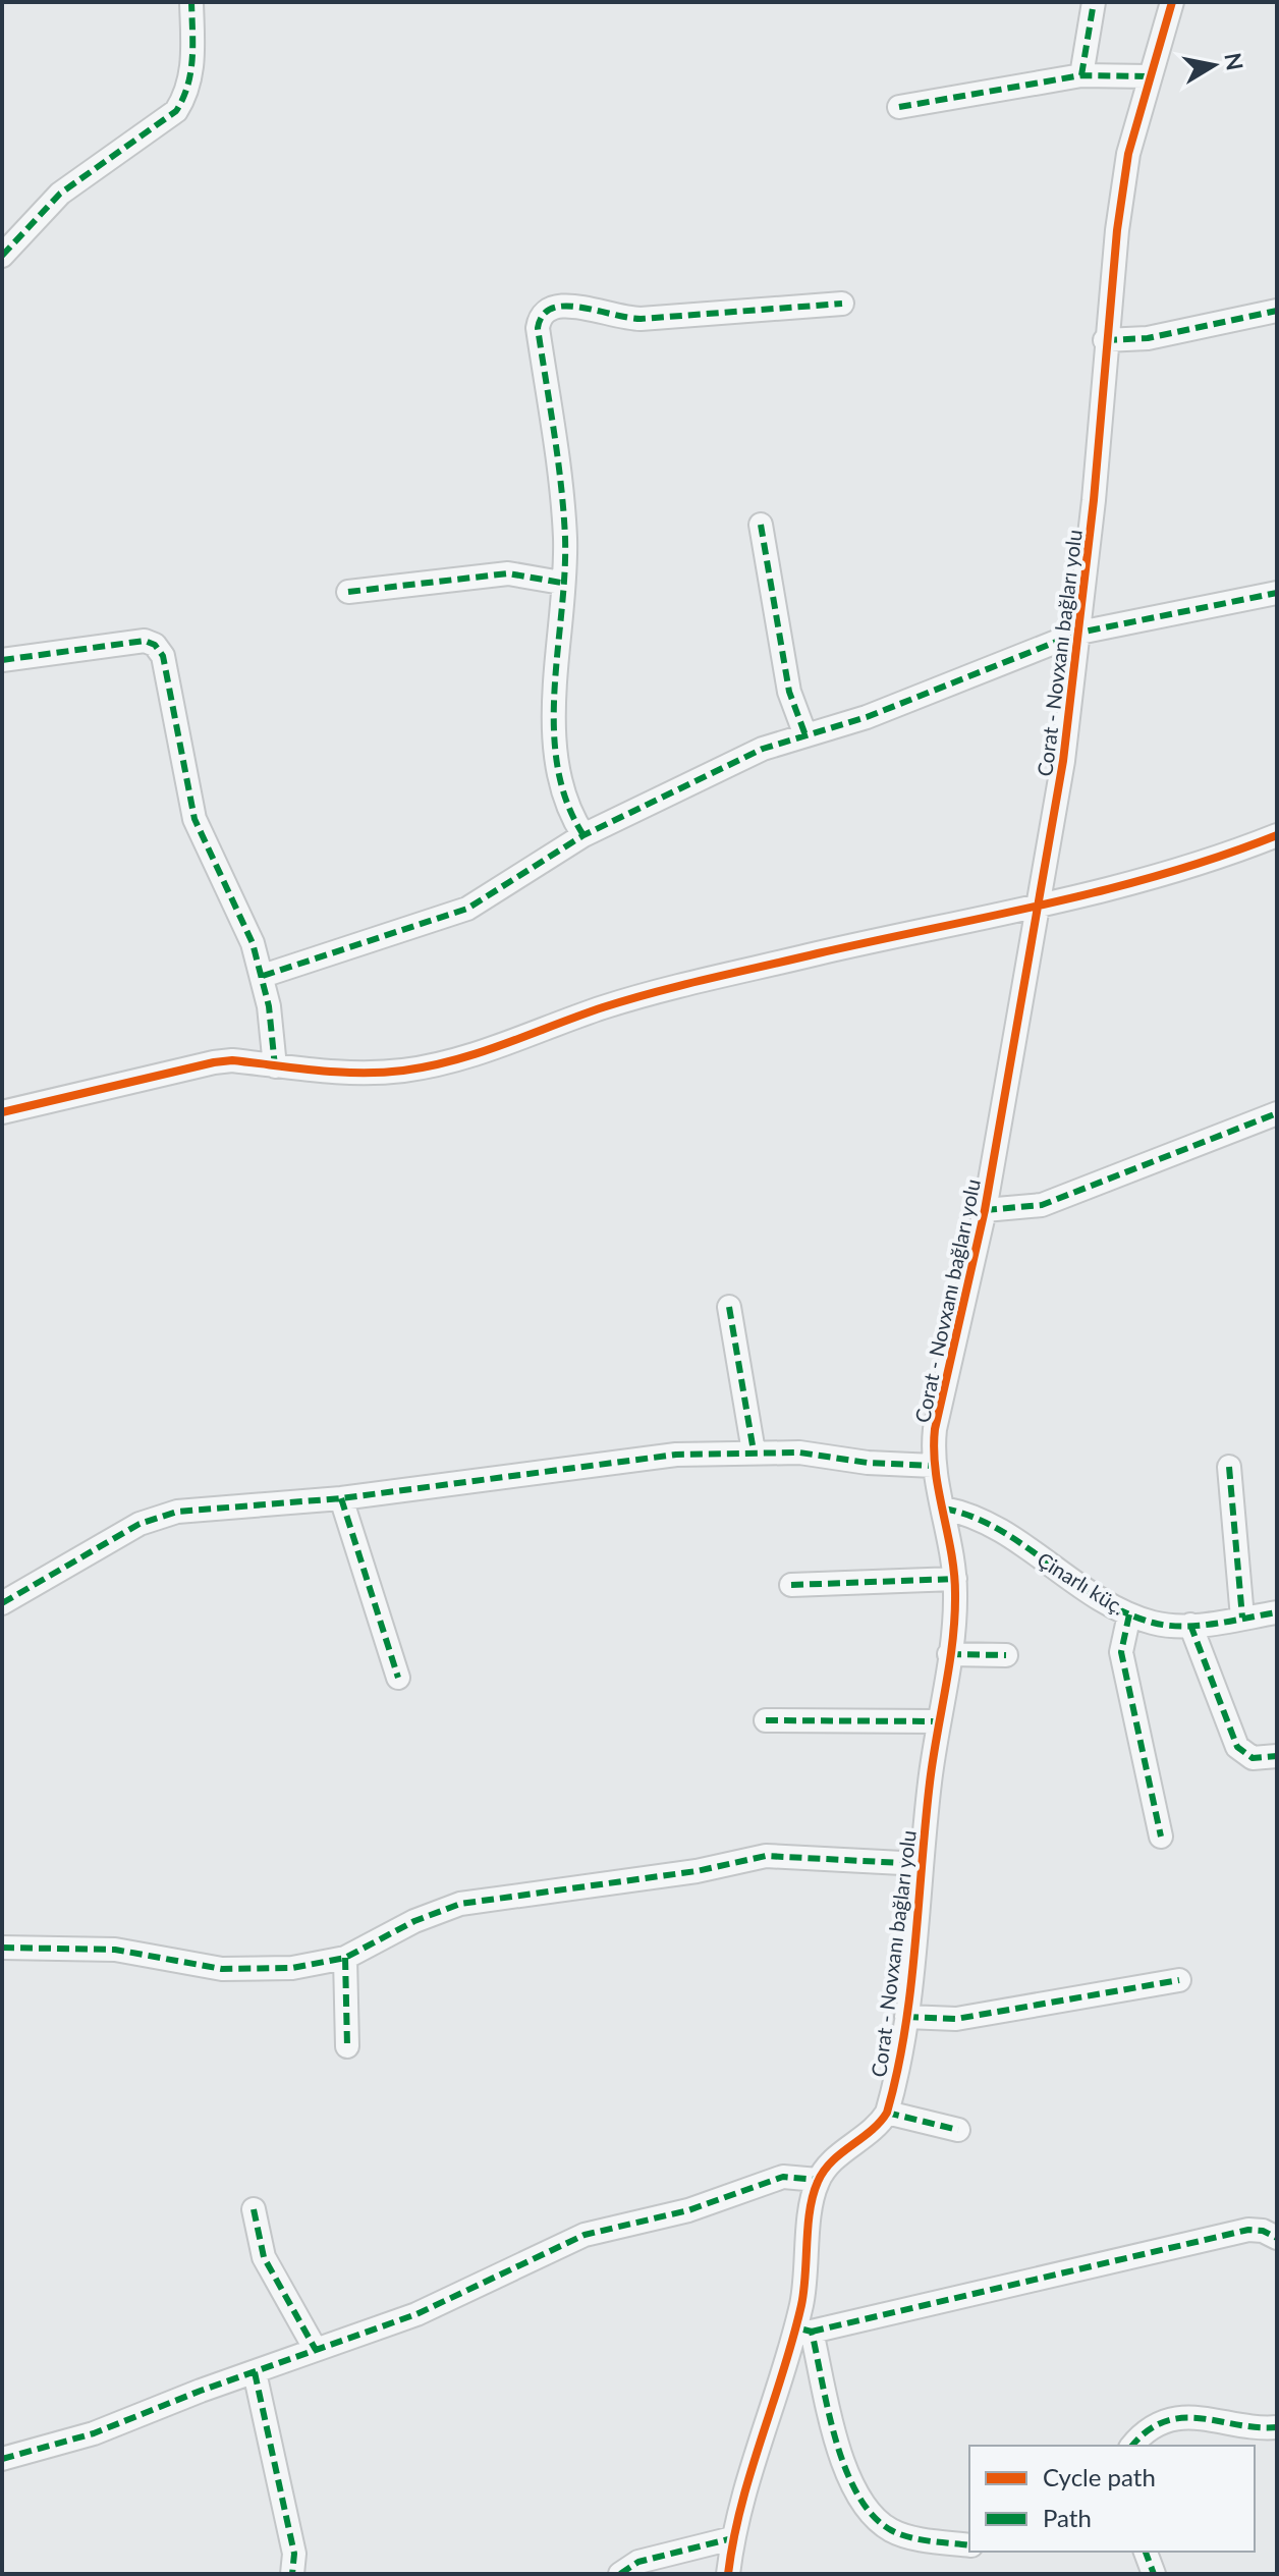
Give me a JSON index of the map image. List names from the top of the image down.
{
  "streets": {
    "street": ["Corat - Novxanı bağları yolu", "Çinarlı küç."]
  },
  "crossings": [
    ["Corat - Novxanı bağları yolu", "Çinarlı küç."]
  ],
  "legend": ["Cycle path", "Path"],
  "north": "right"
}
